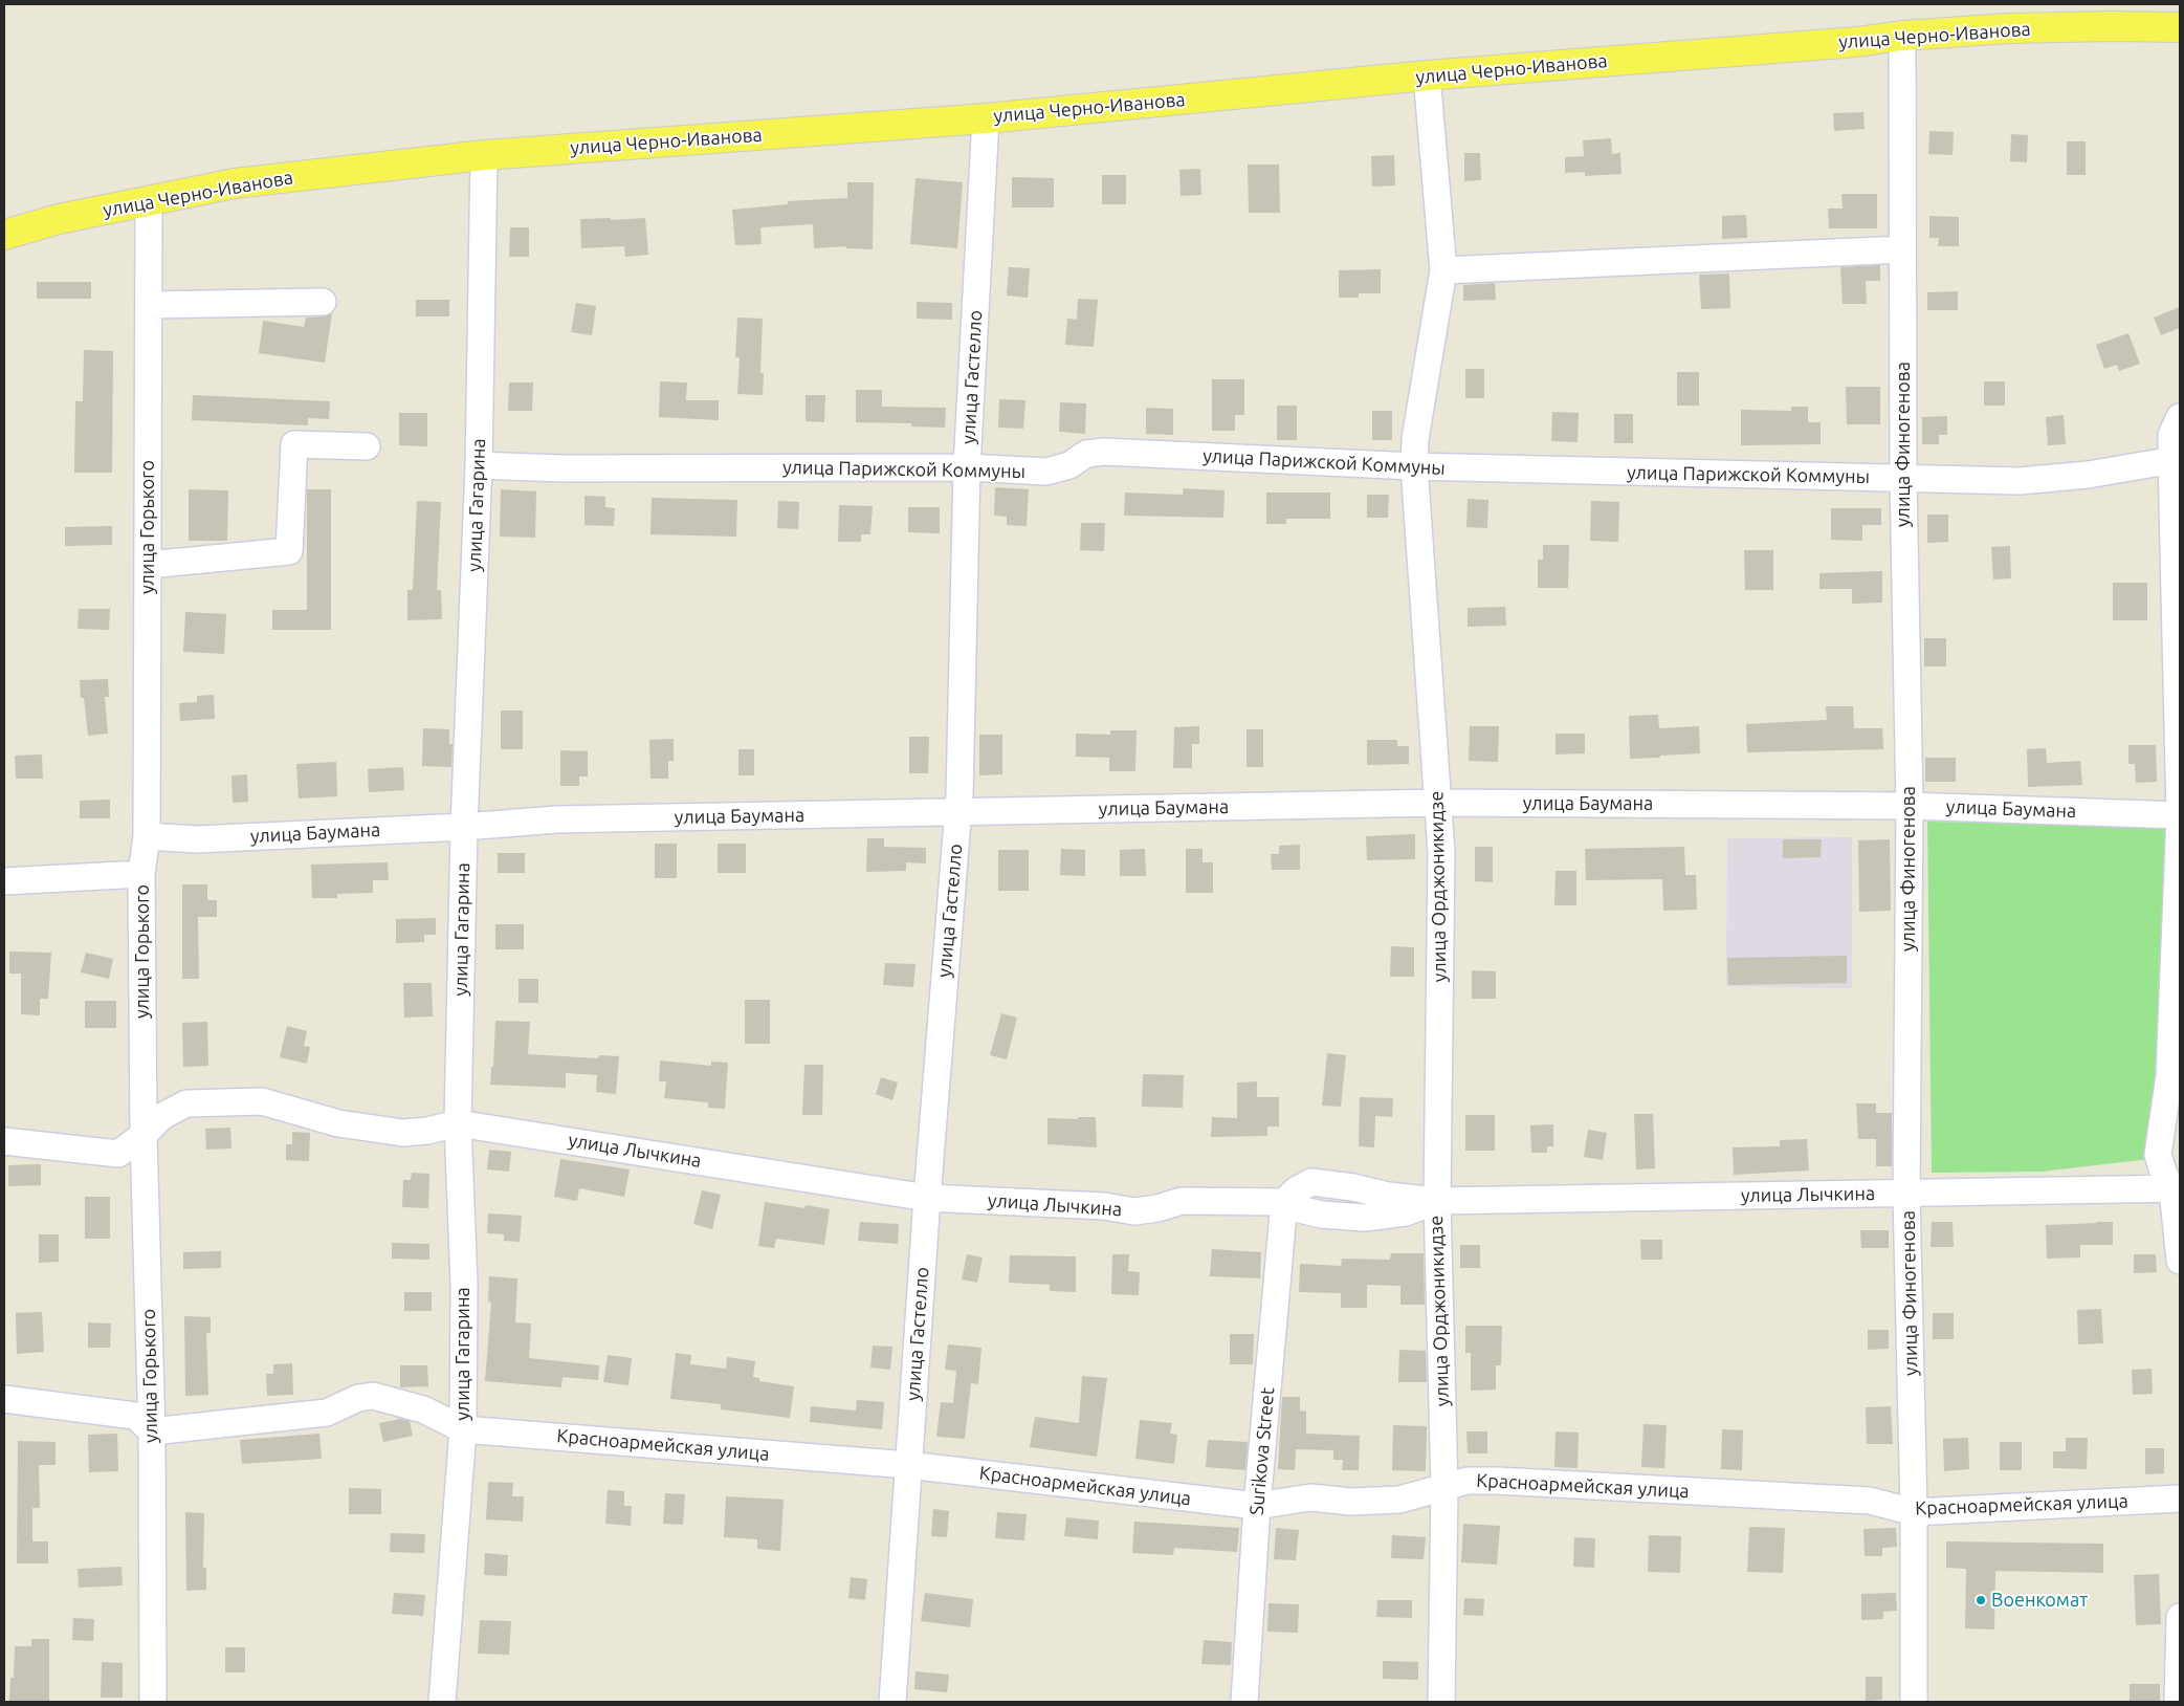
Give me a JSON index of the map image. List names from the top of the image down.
{
  "streets": {
    "main road": ["улица Черно-Иванова"],
    "street": [
      "улица Гастелло",
      "улица Финогенова",
      "улица Парижской Коммуны",
      "улица Гагарина",
      "улица Горького",
      "улица Баумана",
      "улица Орджоникидзе",
      "улица Лычкина",
      "Красноармейская улица",
      "Surikova Street"
    ]
  },
  "crossings": [
    ["улица Черно-Иванова", "улица Гастелло"],
    ["улица Черно-Иванова", "улица Финогенова"],
    ["улица Черно-Иванова", "улица Гагарина"],
    ["улица Черно-Иванова", "улица Горького"],
    ["улица Черно-Иванова", "улица Орджоникидзе"],
    ["улица Гастелло", "улица Парижской Коммуны"],
    ["улица Гастелло", "улица Баумана"],
    ["улица Гастелло", "улица Лычкина"],
    ["улица Гастелло", "Красноармейская улица"],
    ["улица Финогенова", "улица Парижской Коммуны"],
    ["улица Финогенова", "улица Баумана"],
    ["улица Финогенова", "улица Лычкина"],
    ["улица Финогенова", "Красноармейская улица"],
    ["улица Парижской Коммуны", "улица Гагарина"],
    ["улица Парижской Коммуны", "улица Орджоникидзе"],
    ["улица Гагарина", "улица Баумана"],
    ["улица Гагарина", "улица Лычкина"],
    ["улица Гагарина", "Красноармейская улица"],
    ["улица Горького", "улица Баумана"],
    ["улица Горького", "улица Лычкина"],
    ["улица Горького", "Красноармейская улица"],
    ["улица Баумана", "улица Орджоникидзе"],
    ["улица Орджоникидзе", "улица Лычкина"],
    ["улица Орджоникидзе", "Красноармейская улица"],
    ["улица Лычкина", "Surikova Street"],
    ["Красноармейская улица", "Surikova Street"]
  ],
  "places": ["Военкомат"]
}
